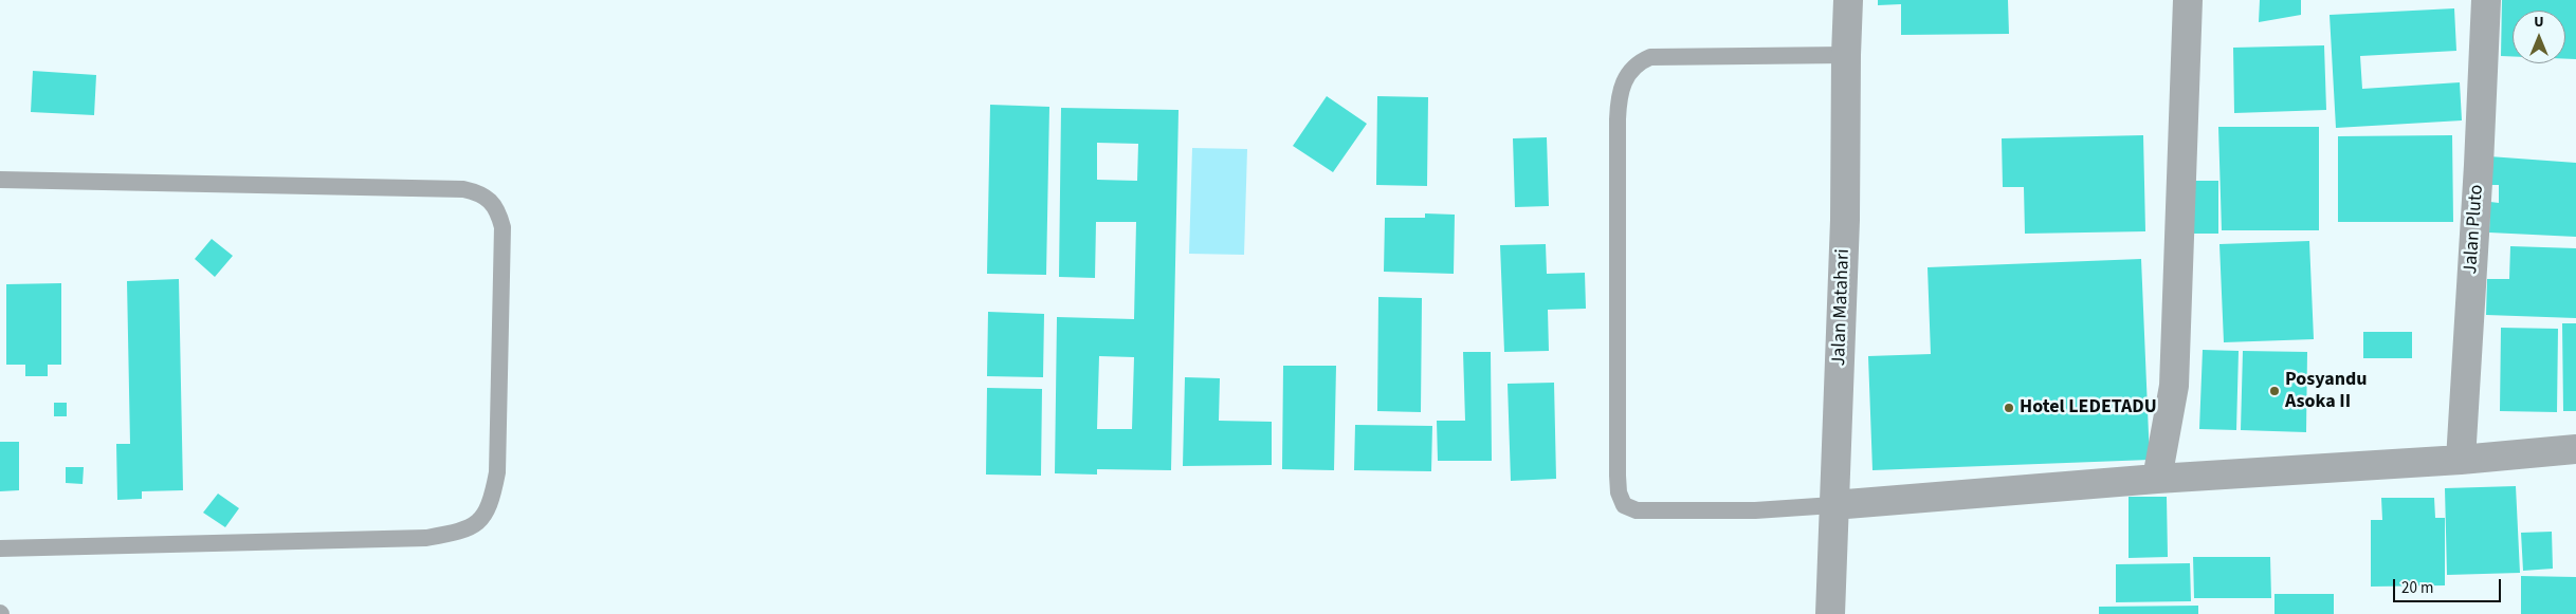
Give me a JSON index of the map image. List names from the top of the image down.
{
  "streets": {
    "street": ["Jalan Pluto", "Jalan Matahari"]
  },
  "places": ["Posyandu Asoka II", "Hotel LEDETADU"],
  "scale_bar": "20 m",
  "north": "top"
}
